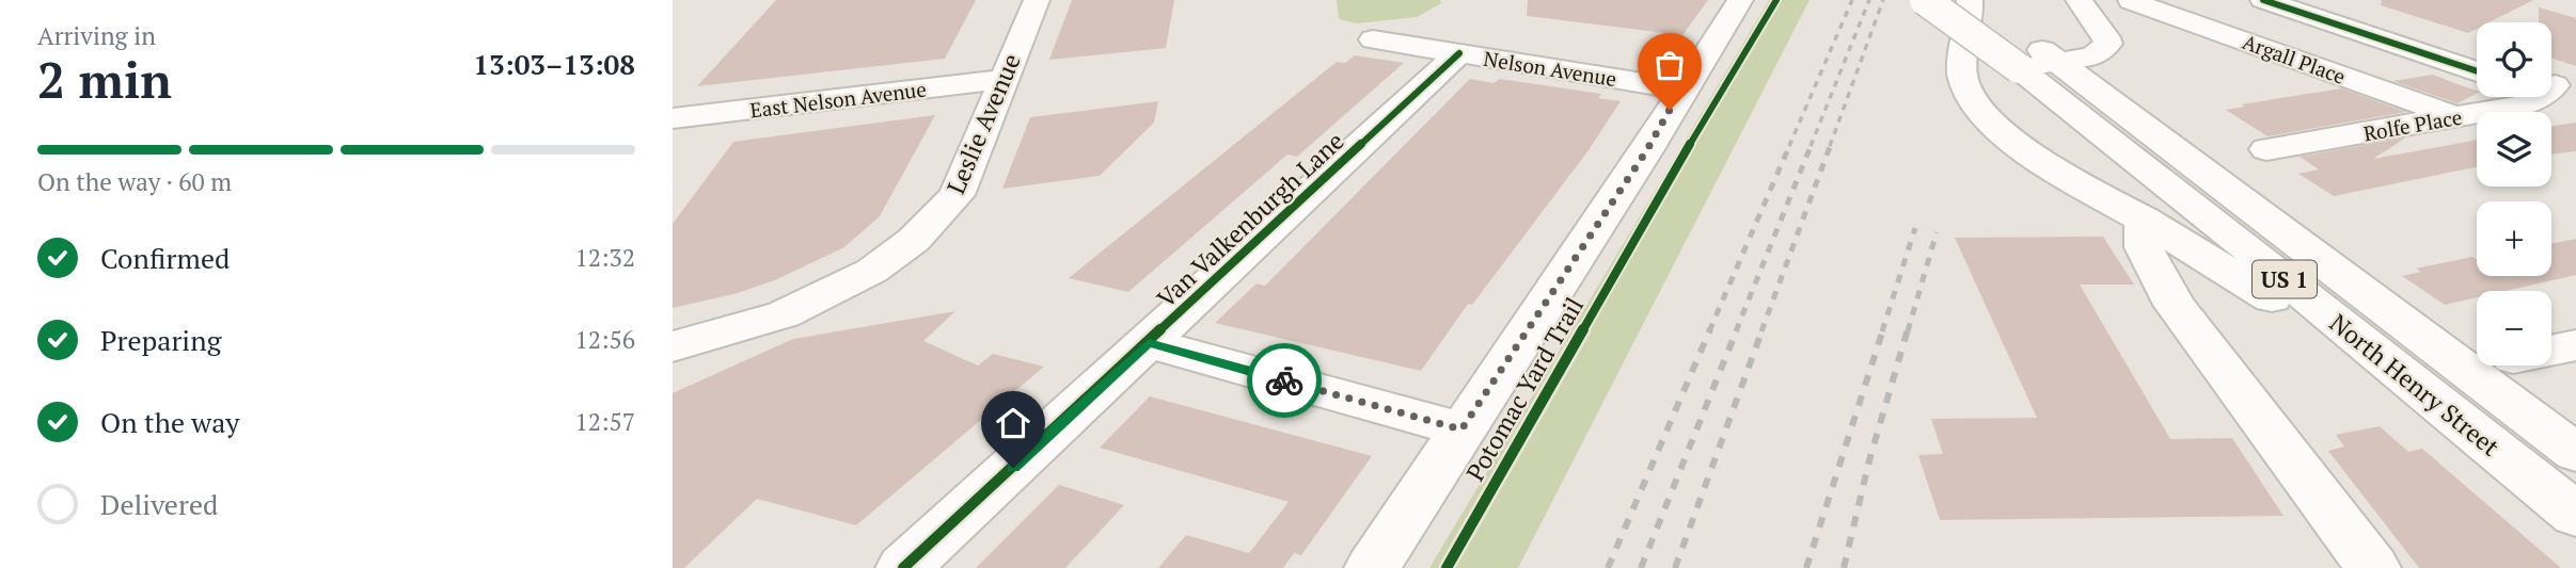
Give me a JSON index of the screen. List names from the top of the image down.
{
  "streets": {
    "main road": [
      "Argall Place",
      "Nelson Avenue",
      "East Nelson Avenue",
      "Leslie Avenue",
      "Rolfe Place",
      "Van Valkenburgh Lane",
      "US 1",
      "North Henry Street"
    ],
    "cycle path": ["Potomac Yard Trail"]
  },
  "crossings": [
    ["Argall Place", "Rolfe Place"],
    ["Nelson Avenue", "Van Valkenburgh Lane"],
    ["East Nelson Avenue", "Leslie Avenue"],
    ["US 1", "North Henry Street"]
  ],
  "page": {
    "heading": ["2 min", "Arriving in", "13:03–13:08"],
    "map_buttons": ["+", "−"],
    "bar": "On the way · 60 m",
    "list": [
      ["Confirmed", "12:32"],
      ["Preparing", "12:56"],
      ["On the way", "12:57"],
      "Delivered"
    ]
  }
}
